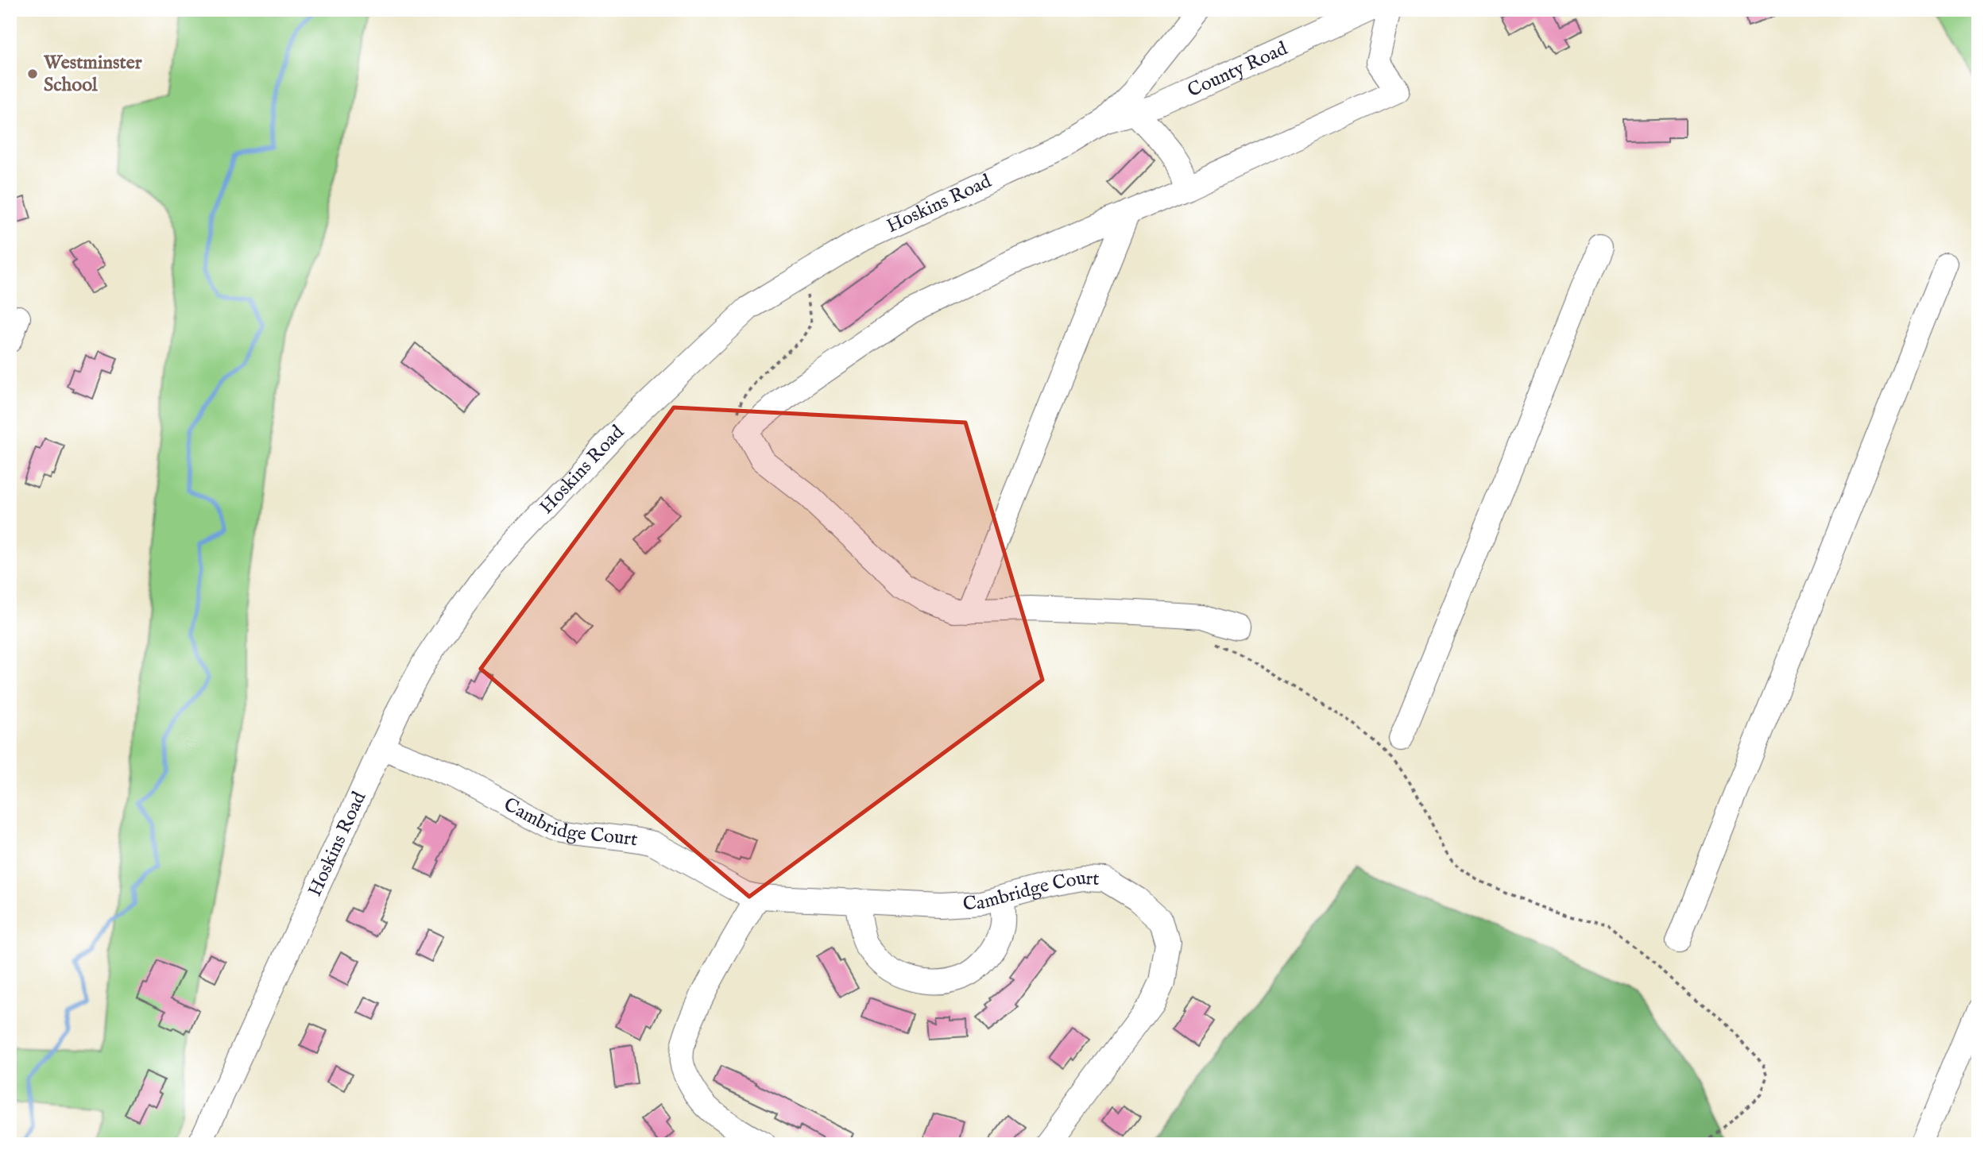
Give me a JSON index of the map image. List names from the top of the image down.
{
  "streets": {
    "street": ["County Road", "Hoskins Road", "Cambridge Court"]
  },
  "crossings": [
    ["County Road", "Hoskins Road"],
    ["Hoskins Road", "Cambridge Court"]
  ],
  "places": ["Westminster School"]
}
